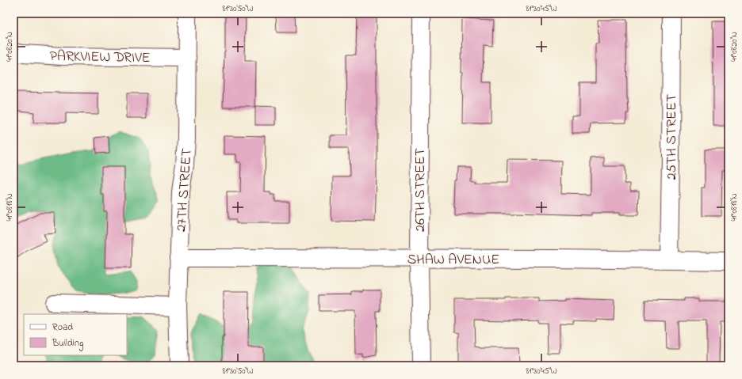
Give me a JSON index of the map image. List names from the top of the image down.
{
  "streets": {
    "street": [
      "PARKVIEW DRIVE",
      "25TH STREET",
      "27TH STREET",
      "26TH STREET",
      "SHAW AVENUE"
    ]
  },
  "crossings": [
    ["PARKVIEW DRIVE", "27TH STREET"],
    ["25TH STREET", "SHAW AVENUE"],
    ["27TH STREET", "SHAW AVENUE"],
    ["26TH STREET", "SHAW AVENUE"]
  ],
  "legend": ["Road", "Building"],
  "coordinates": [
    "81°30'50\"W",
    "81°30'45\"W",
    "41°08'20\"N",
    "41°08'18\"N"
  ]
}
